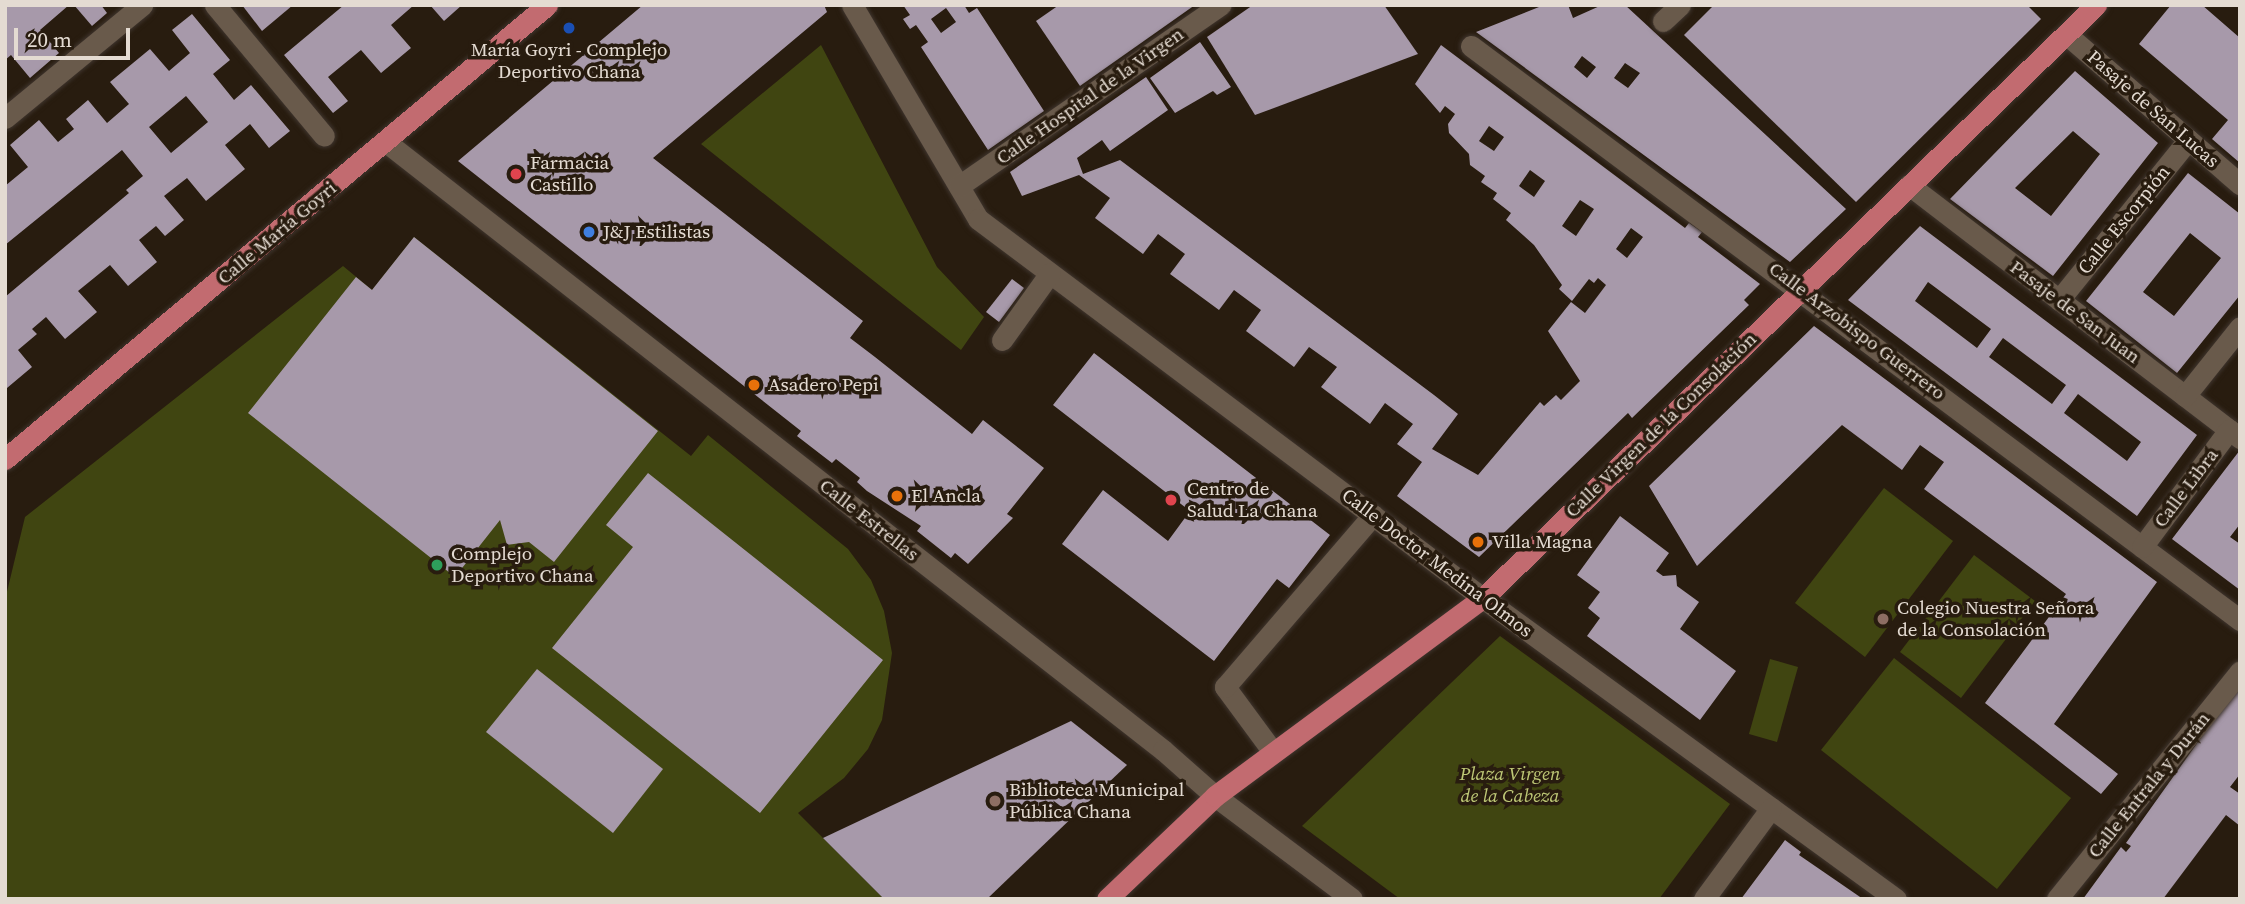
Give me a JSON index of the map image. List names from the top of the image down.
{
  "streets": {
    "main road": ["Calle María Goyri", "Calle Virgen de la Consolación"],
    "street": [
      "Calle Hospital de la Virgen",
      "Pasaje de San Lucas",
      "Calle Escorpión",
      "Pasaje de San Juan",
      "Calle Arzobispo Guerrero",
      "Calle Libra",
      "Calle Estrellas",
      "Calle Doctor Medina Olmos",
      "Calle Entrala y Durán"
    ]
  },
  "crossings": [
    ["Calle Hospital de la Virgen", "Calle Doctor Medina Olmos"],
    ["Pasaje de San Lucas", "Calle Escorpión"],
    ["Pasaje de San Lucas", "Calle Virgen de la Consolación"],
    ["Calle Escorpión", "Pasaje de San Juan"],
    ["Calle María Goyri", "Calle Estrellas"],
    ["Pasaje de San Juan", "Calle Virgen de la Consolación"],
    ["Pasaje de San Juan", "Calle Libra"],
    ["Calle Arzobispo Guerrero", "Calle Virgen de la Consolación"],
    ["Calle Arzobispo Guerrero", "Calle Libra"],
    ["Calle Virgen de la Consolación", "Calle Estrellas"],
    ["Calle Virgen de la Consolación", "Calle Doctor Medina Olmos"]
  ],
  "parks": ["Plaza Virgen de la Cabeza"],
  "places": [
    "María Goyri - Complejo Deportivo Chana",
    "Farmacia Castillo",
    "J&J Estilistas",
    "Asadero Pepi",
    "El Ancla",
    "Centro de Salud La Chana",
    "Villa Magna",
    "Complejo Deportivo Chana",
    "Colegio Nuestra Señora de la Consolación",
    "Biblioteca Municipal Pública Chana"
  ],
  "scale_bar": "20 m"
}
